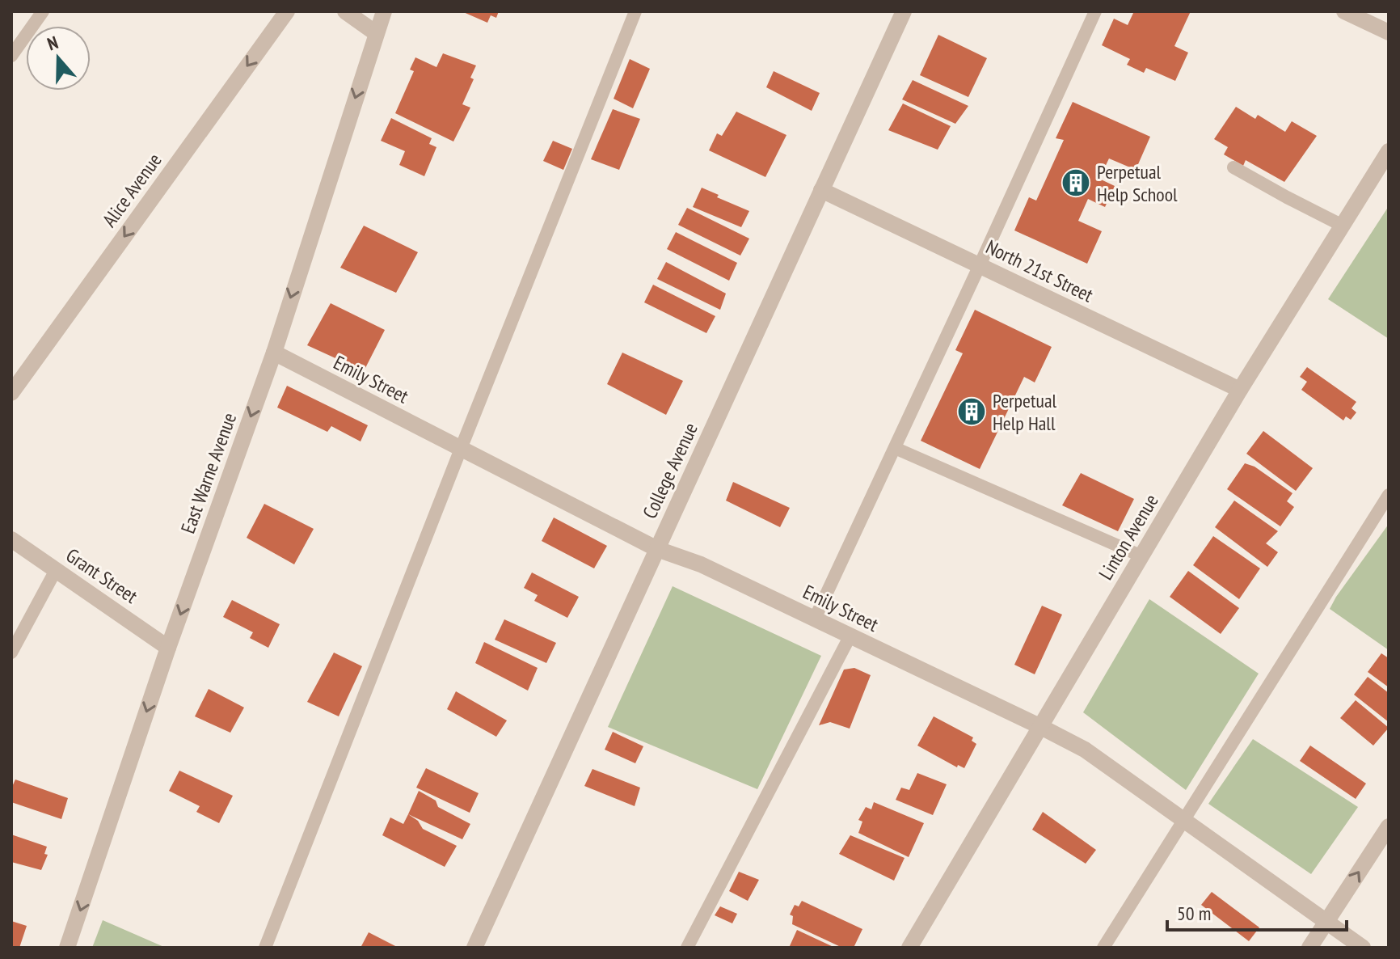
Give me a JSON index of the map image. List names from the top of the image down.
{
  "streets": {
    "street": [
      "Alice Avenue",
      "North 21st Street",
      "Emily Street",
      "College Avenue",
      "East Warne Avenue",
      "Linton Avenue",
      "Grant Street"
    ]
  },
  "crossings": [
    ["North 21st Street", "College Avenue"],
    ["North 21st Street", "Linton Avenue"],
    ["Emily Street", "College Avenue"],
    ["Emily Street", "East Warne Avenue"],
    ["Emily Street", "Linton Avenue"],
    ["East Warne Avenue", "Grant Street"]
  ],
  "one_way": ["Alice Avenue", "East Warne Avenue"],
  "places": {
    "building": ["Perpetual Help School", "Perpetual Help Hall"]
  },
  "scale_bar": "50 m",
  "north": "top"
}
